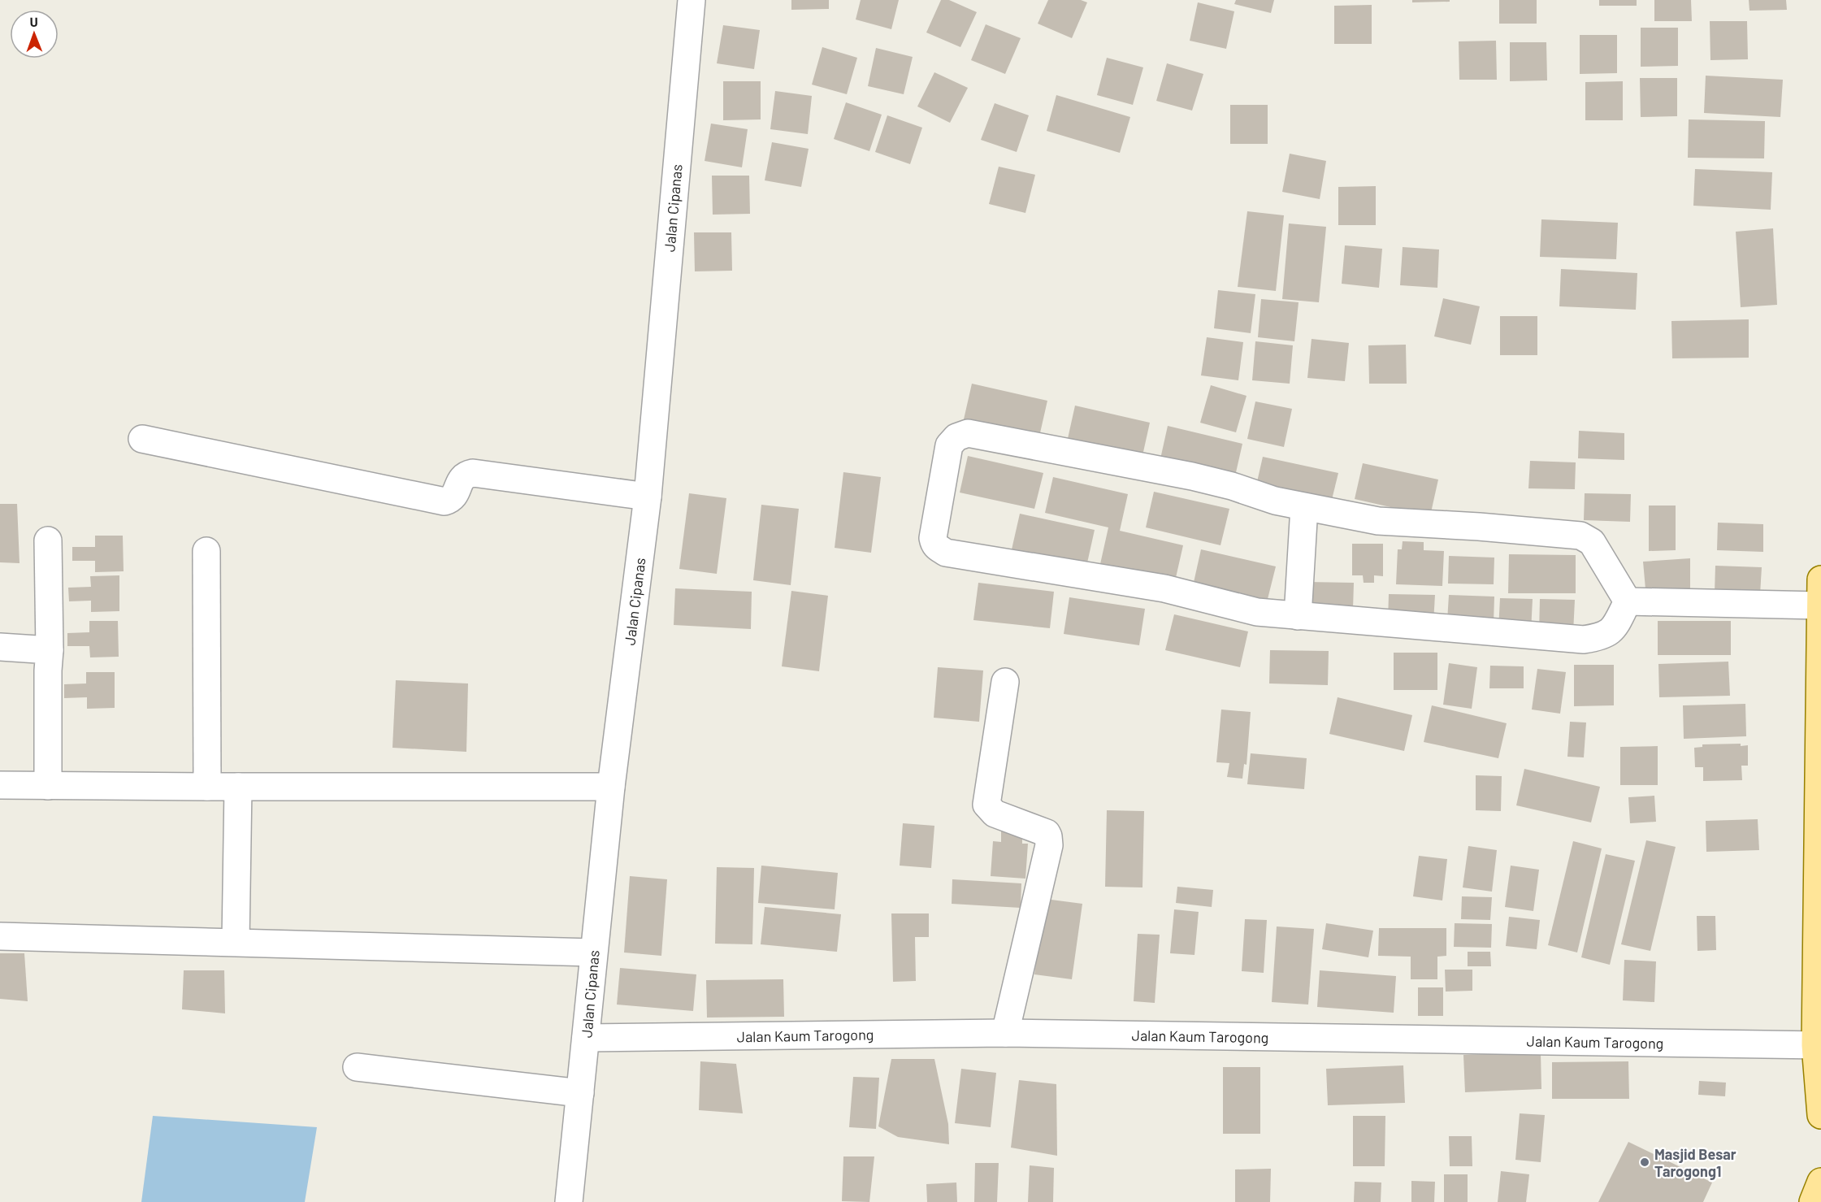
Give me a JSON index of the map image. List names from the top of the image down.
{
  "streets": {
    "street": ["Jalan Cipanas", "Jalan Kaum Tarogong"]
  },
  "crossings": [
    ["Jalan Cipanas", "Jalan Kaum Tarogong"]
  ],
  "places": ["Masjid Besar Tarogong1"],
  "north": "top"
}
